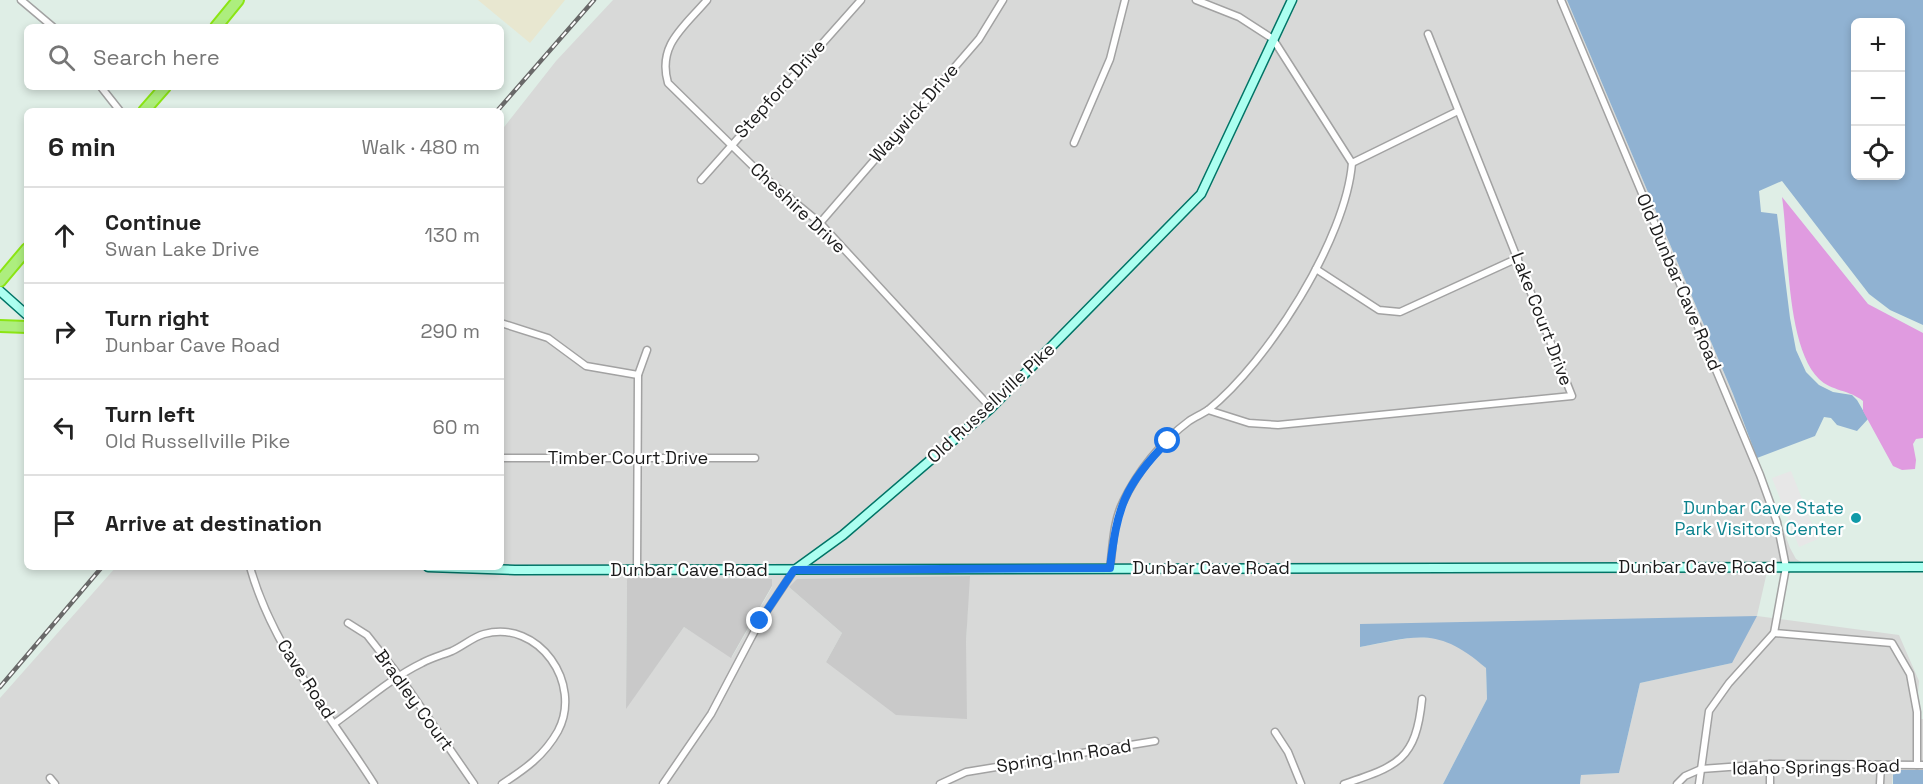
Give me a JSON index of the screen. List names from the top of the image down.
{
  "streets": {
    "main road": ["Old Russellville Pike", "Dunbar Cave Road"],
    "street": [
      "Stepford Drive",
      "Waywick Drive",
      "Cheshire Drive",
      "Old Dunbar Cave Road",
      "Lake Court Drive",
      "Timber Court Drive",
      "Cave Road",
      "Bradley Court",
      "Spring Inn Road",
      "Idaho Springs Road"
    ]
  },
  "crossings": [
    ["Stepford Drive", "Cheshire Drive"],
    ["Waywick Drive", "Cheshire Drive"],
    ["Cheshire Drive", "Old Russellville Pike"],
    ["Old Dunbar Cave Road", "Dunbar Cave Road"],
    ["Old Russellville Pike", "Dunbar Cave Road"]
  ],
  "places": ["Dunbar Cave State Park Visitors Center"],
  "page": {
    "map_buttons": ["+", "−"],
    "search": "Search here",
    "heading": ["6 min", "Walk · 480 m"],
    "list": [
      ["Continue", "Swan Lake Drive", "130 m"],
      ["Turn right", "Dunbar Cave Road", "290 m"],
      ["Turn left", "Old Russellville Pike", "60 m"],
      "Arrive at destination"
    ]
  }
}
